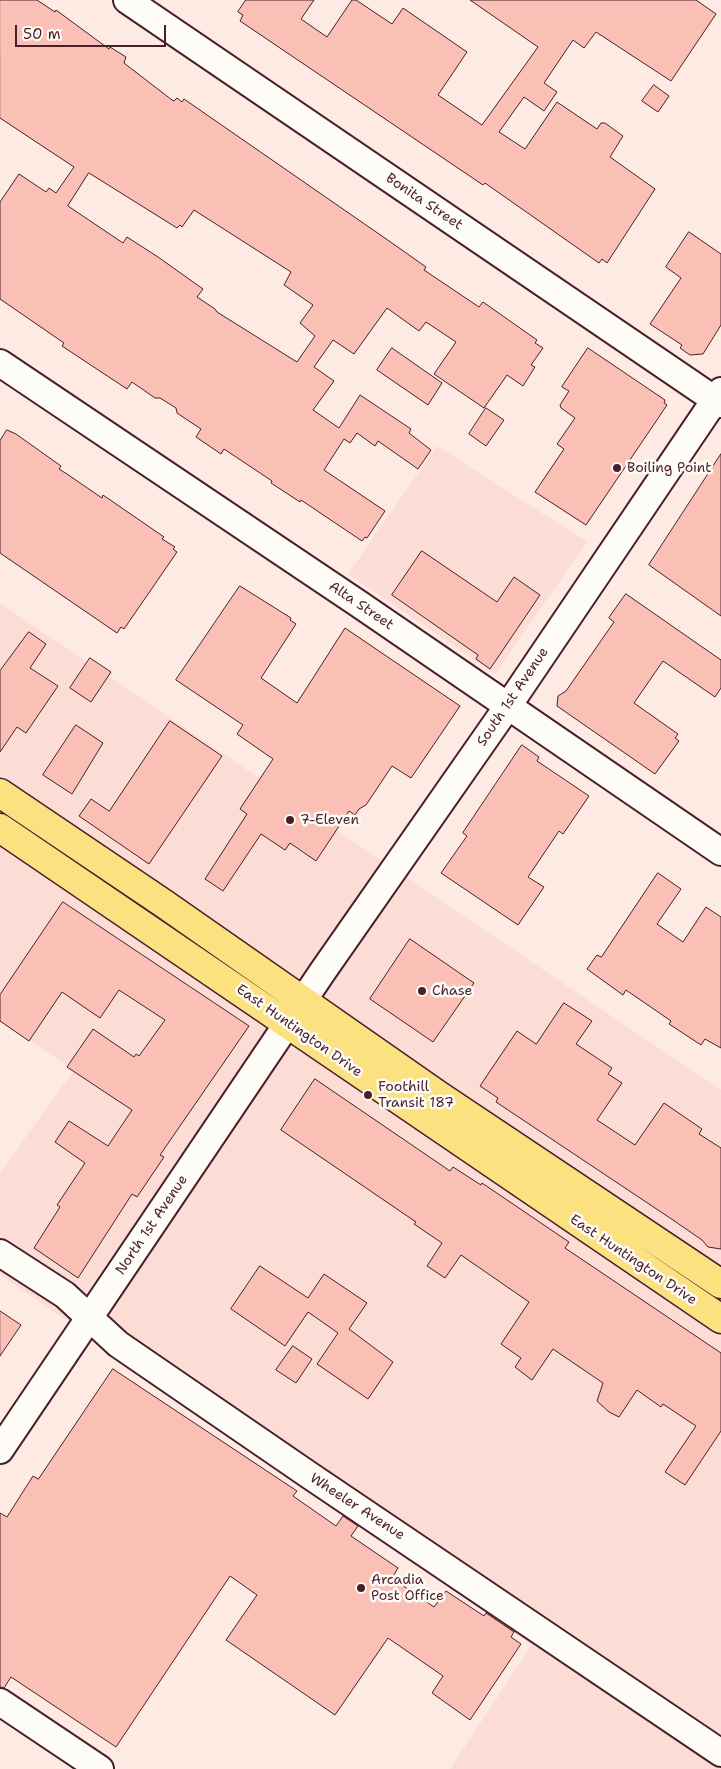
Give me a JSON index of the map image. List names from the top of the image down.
{
  "streets": {
    "main road": ["East Huntington Drive"],
    "street": [
      "Bonita Street",
      "Alta Street",
      "South 1st Avenue",
      "North 1st Avenue",
      "Wheeler Avenue"
    ]
  },
  "crossings": [
    ["Bonita Street", "South 1st Avenue"],
    ["Alta Street", "South 1st Avenue"],
    ["South 1st Avenue", "East Huntington Drive"],
    ["South 1st Avenue", "North 1st Avenue"],
    ["East Huntington Drive", "North 1st Avenue"],
    ["North 1st Avenue", "Wheeler Avenue"]
  ],
  "places": [
    "Boiling Point",
    "7-Eleven",
    "Chase",
    "Foothill Transit 187",
    "Arcadia Post Office"
  ],
  "scale_bar": "50 m"
}
